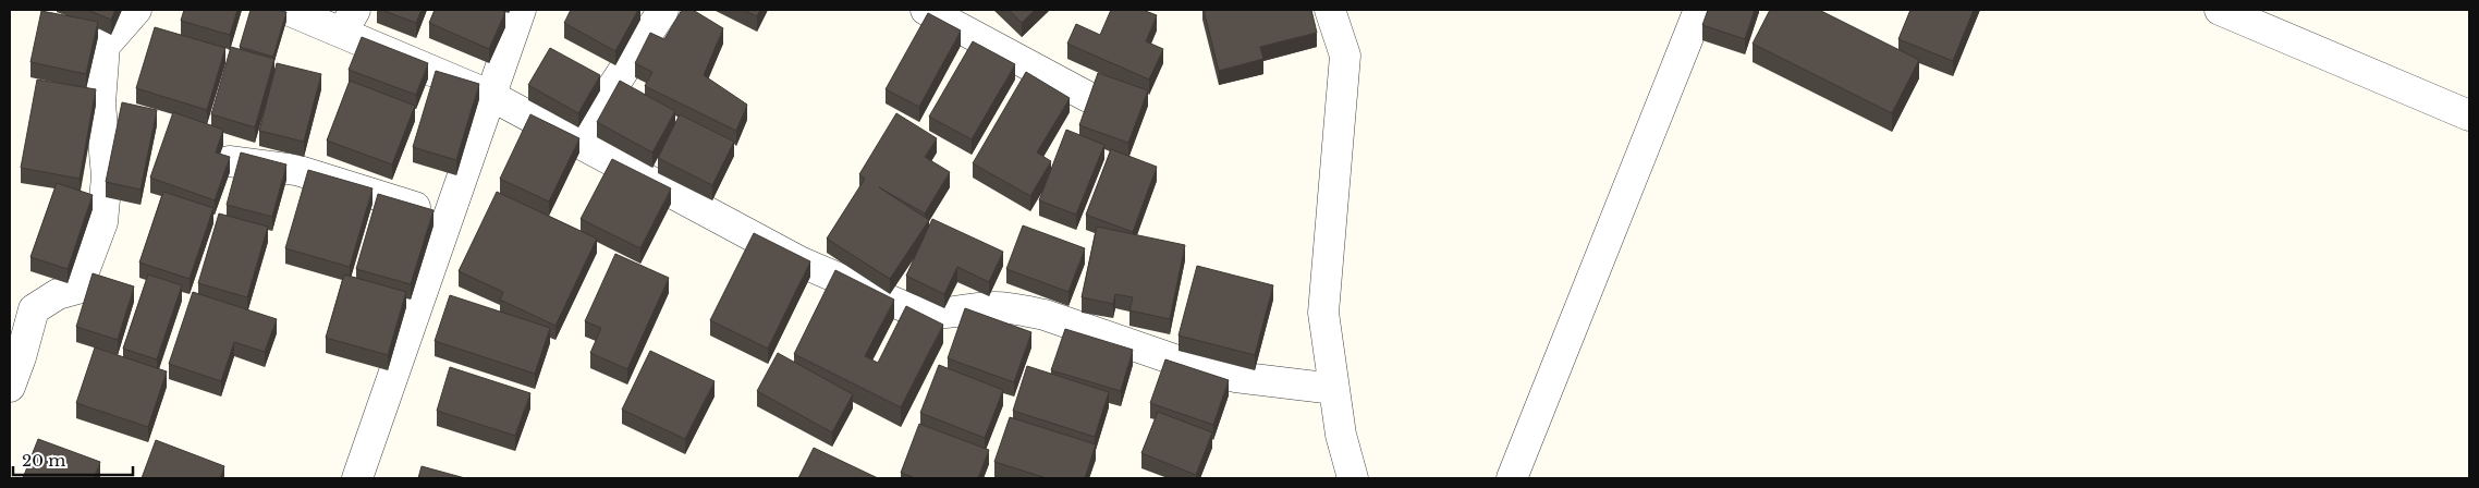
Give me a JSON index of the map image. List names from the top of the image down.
{
  "scale_bar": "20 m"
}
